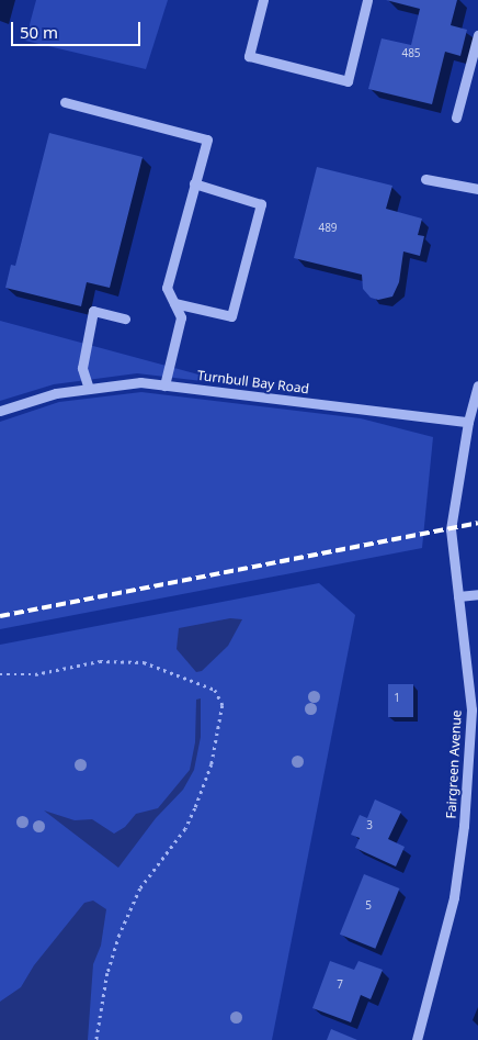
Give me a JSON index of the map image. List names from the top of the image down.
{
  "streets": {
    "street": ["Turnbull Bay Road", "Fairgreen Avenue"]
  },
  "crossings": [
    ["Turnbull Bay Road", "Fairgreen Avenue"]
  ],
  "house_numbers": [
    "485",
    "489",
    "1",
    "3",
    "5",
    "7"
  ],
  "scale_bar": "50 m"
}
